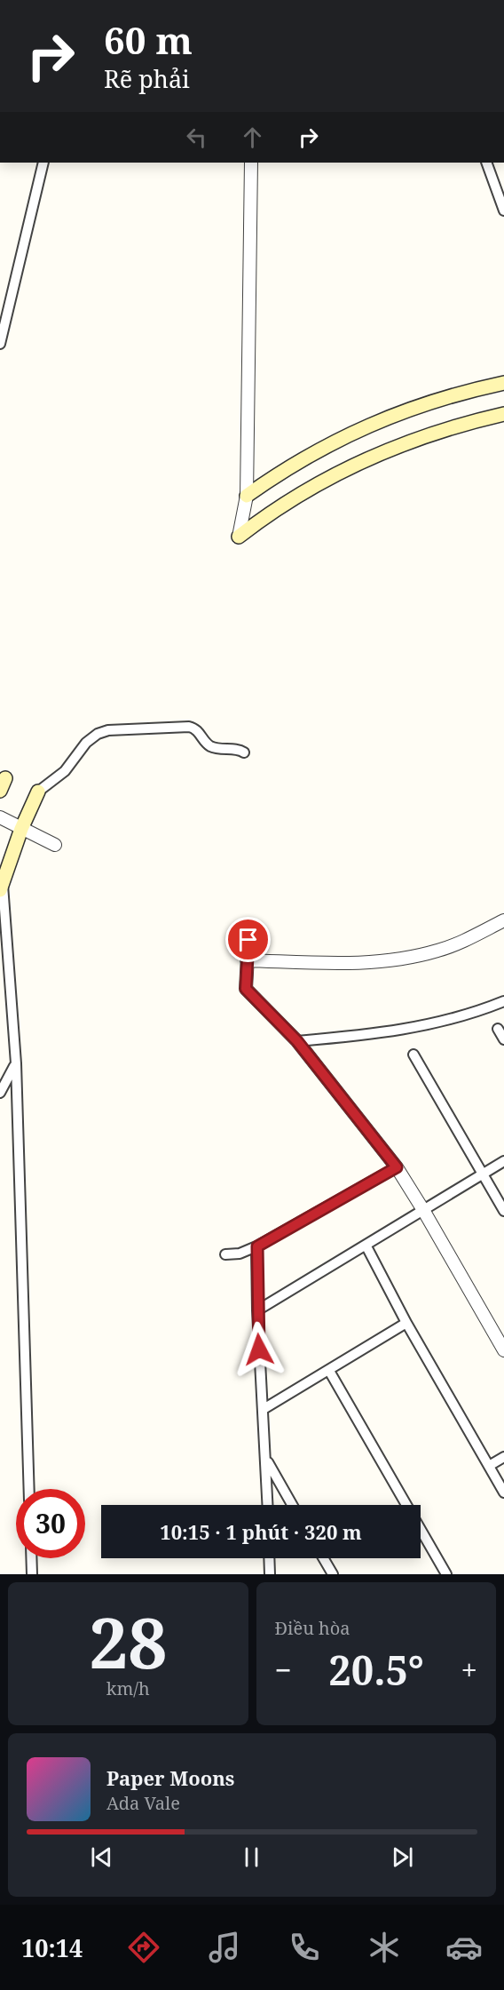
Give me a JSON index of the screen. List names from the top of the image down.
{
  "page": {
    "turn": ["60 m", "Rẽ phải"],
    "limit": "30",
    "trip": "10:15 · 1 phút · 320 m",
    "tile": [
      ["28", "km/h"],
      "Điều hòa"
    ],
    "heat": ["−", "20.5°", "+"],
    "song": ["Paper Moons", "Ada Vale"],
    "tabs": "10:14"
  }
}
